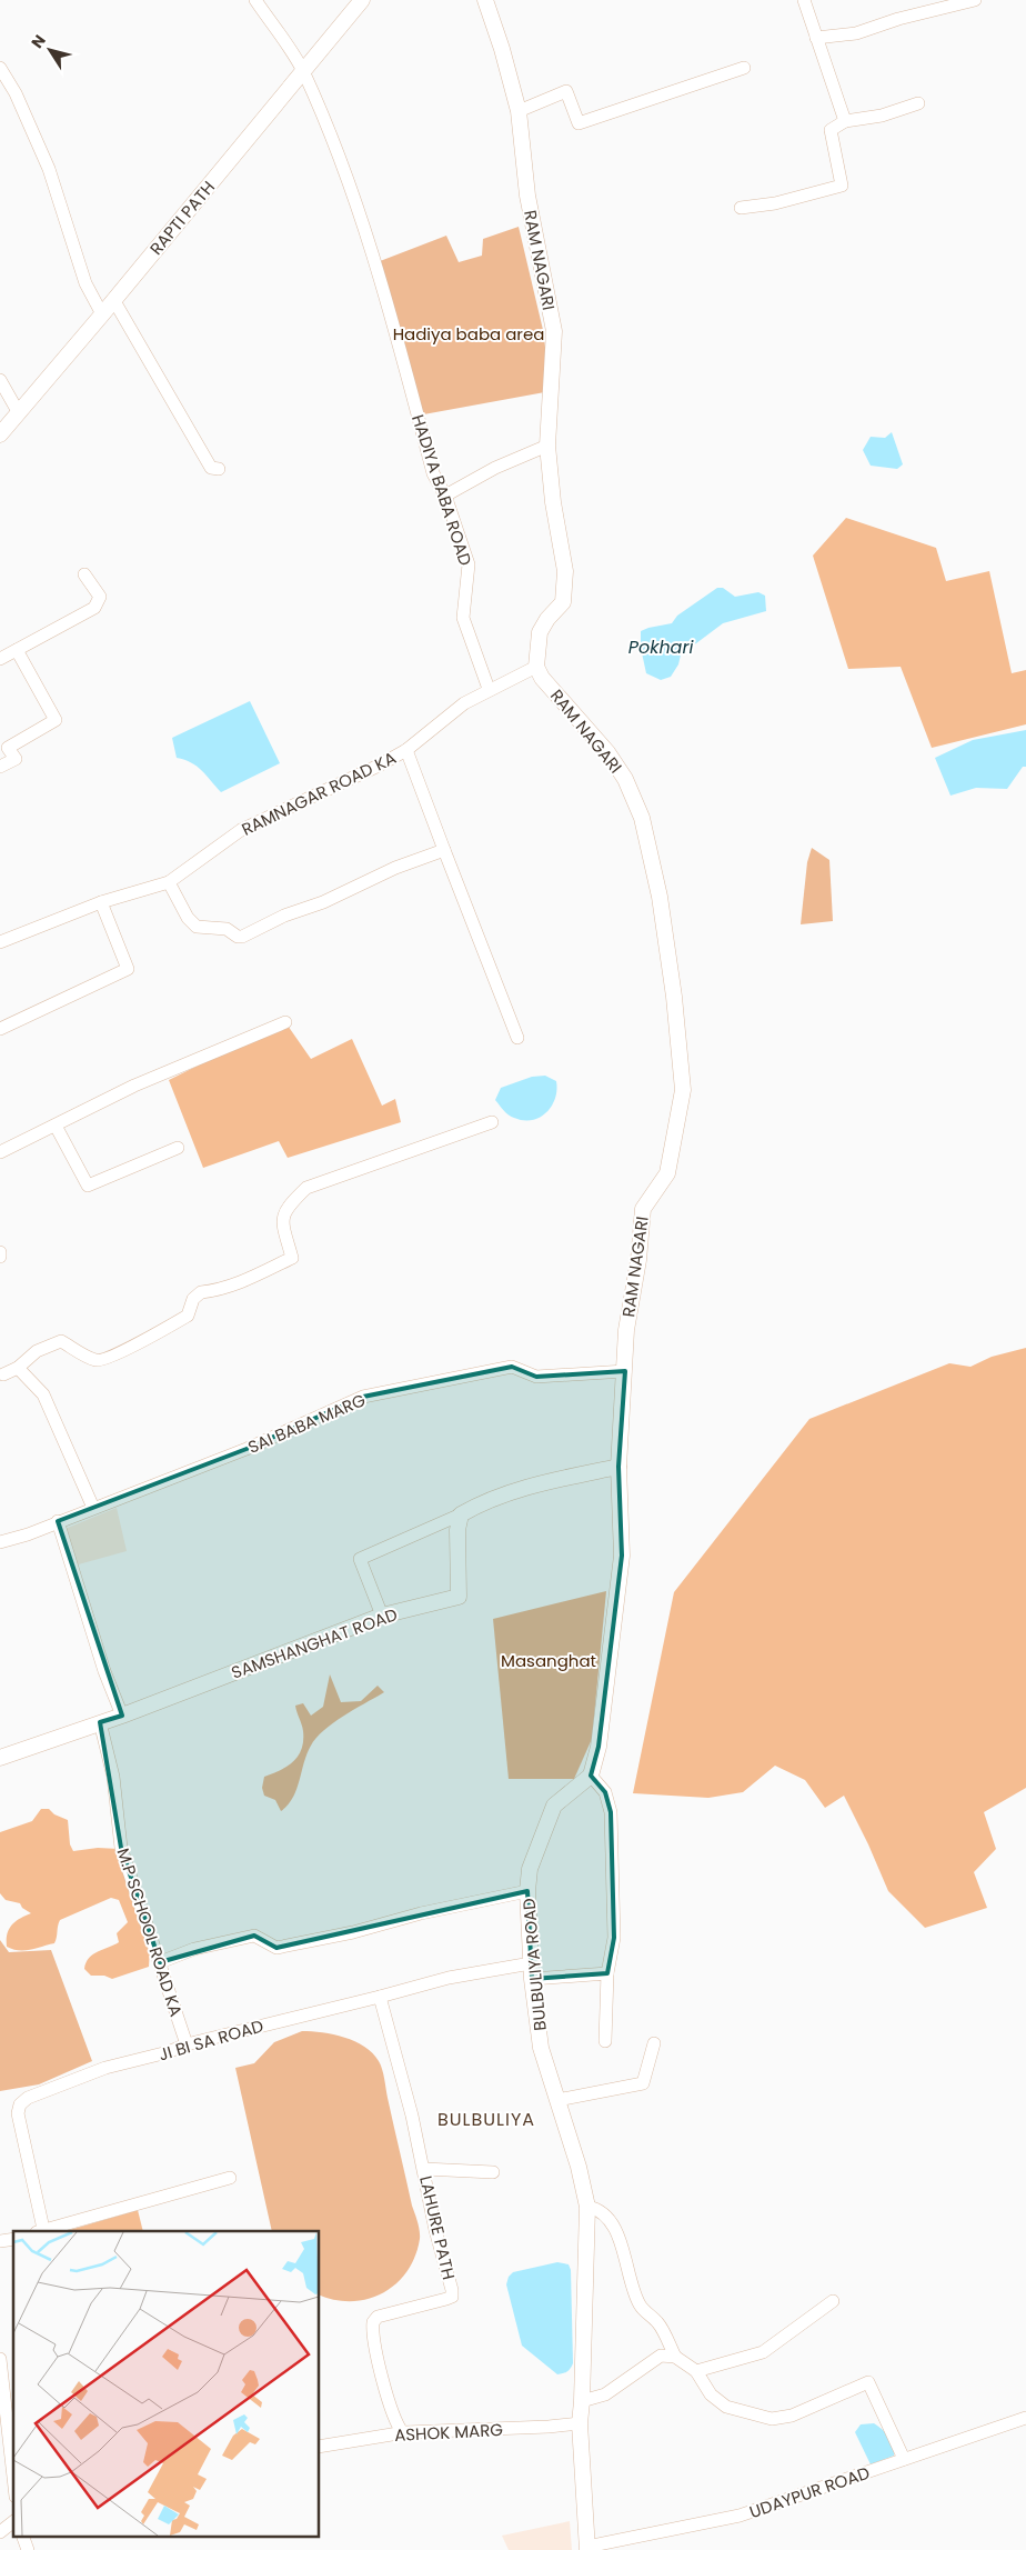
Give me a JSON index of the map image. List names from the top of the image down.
{
  "streets": {
    "main road": [
      "RAPTI PATH",
      "RAM NAGARI",
      "SAMSHANGHAT ROAD",
      "BULBULIYA ROAD"
    ],
    "street": [
      "HADIYA BABA ROAD",
      "RAMNAGAR ROAD KA",
      "SAI BABA MARG",
      "M.P SCHOOL ROAD KA",
      "JI BI SA ROAD",
      "LAHURE PATH",
      "ASHOK MARG",
      "UDAYPUR ROAD"
    ]
  },
  "crossings": [
    ["RAPTI PATH", "HADIYA BABA ROAD"],
    ["RAM NAGARI", "RAMNAGAR ROAD KA"],
    ["RAM NAGARI", "SAI BABA MARG"],
    ["HADIYA BABA ROAD", "RAMNAGAR ROAD KA"],
    ["SAMSHANGHAT ROAD", "M.P SCHOOL ROAD KA"],
    ["M.P SCHOOL ROAD KA", "JI BI SA ROAD"],
    ["BULBULIYA ROAD", "JI BI SA ROAD"],
    ["BULBULIYA ROAD", "ASHOK MARG"],
    ["BULBULIYA ROAD", "UDAYPUR ROAD"],
    ["JI BI SA ROAD", "LAHURE PATH"],
    ["LAHURE PATH", "ASHOK MARG"]
  ],
  "districts": ["BULBULIYA"],
  "water": ["Pokhari"],
  "parks": ["Hadiya baba area", "Masanghat"],
  "north": "top left"
}
